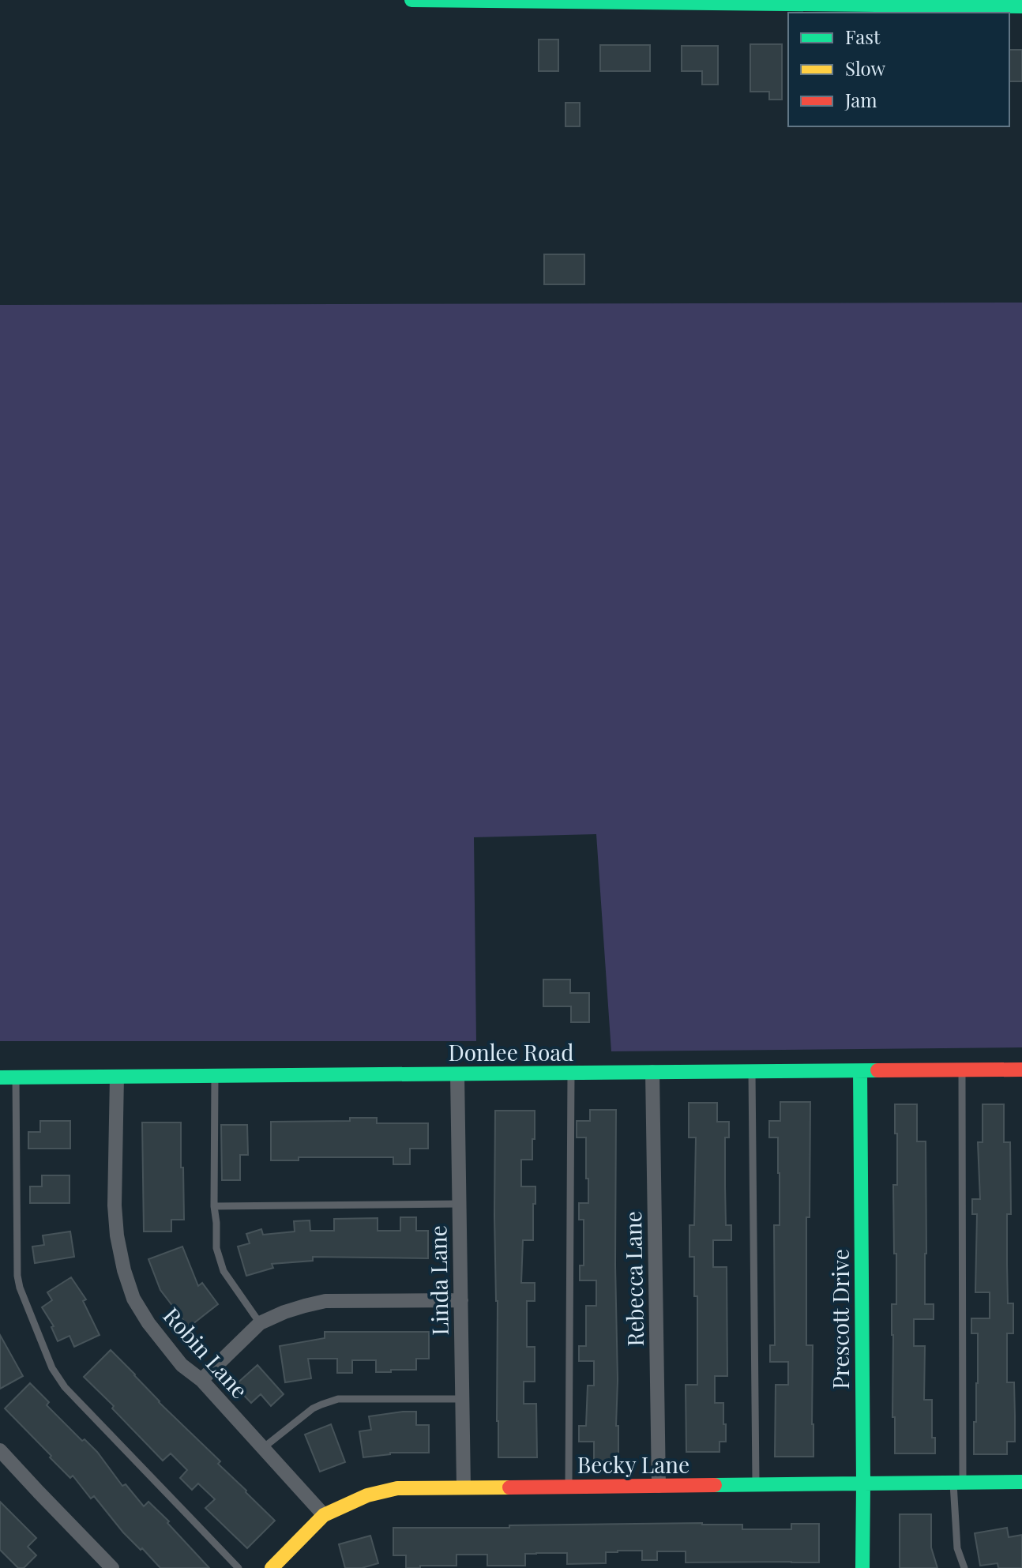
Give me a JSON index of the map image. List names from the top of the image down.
{
  "streets": {
    "street": [
      "Donlee Road",
      "Rebecca Lane",
      "Linda Lane",
      "Prescott Drive",
      "Robin Lane",
      "Becky Lane"
    ]
  },
  "crossings": [
    ["Donlee Road", "Rebecca Lane"],
    ["Donlee Road", "Linda Lane"],
    ["Donlee Road", "Prescott Drive"],
    ["Donlee Road", "Robin Lane"],
    ["Rebecca Lane", "Becky Lane"],
    ["Linda Lane", "Becky Lane"],
    ["Prescott Drive", "Becky Lane"],
    ["Robin Lane", "Becky Lane"]
  ],
  "legend": ["Fast", "Slow", "Jam"]
}
